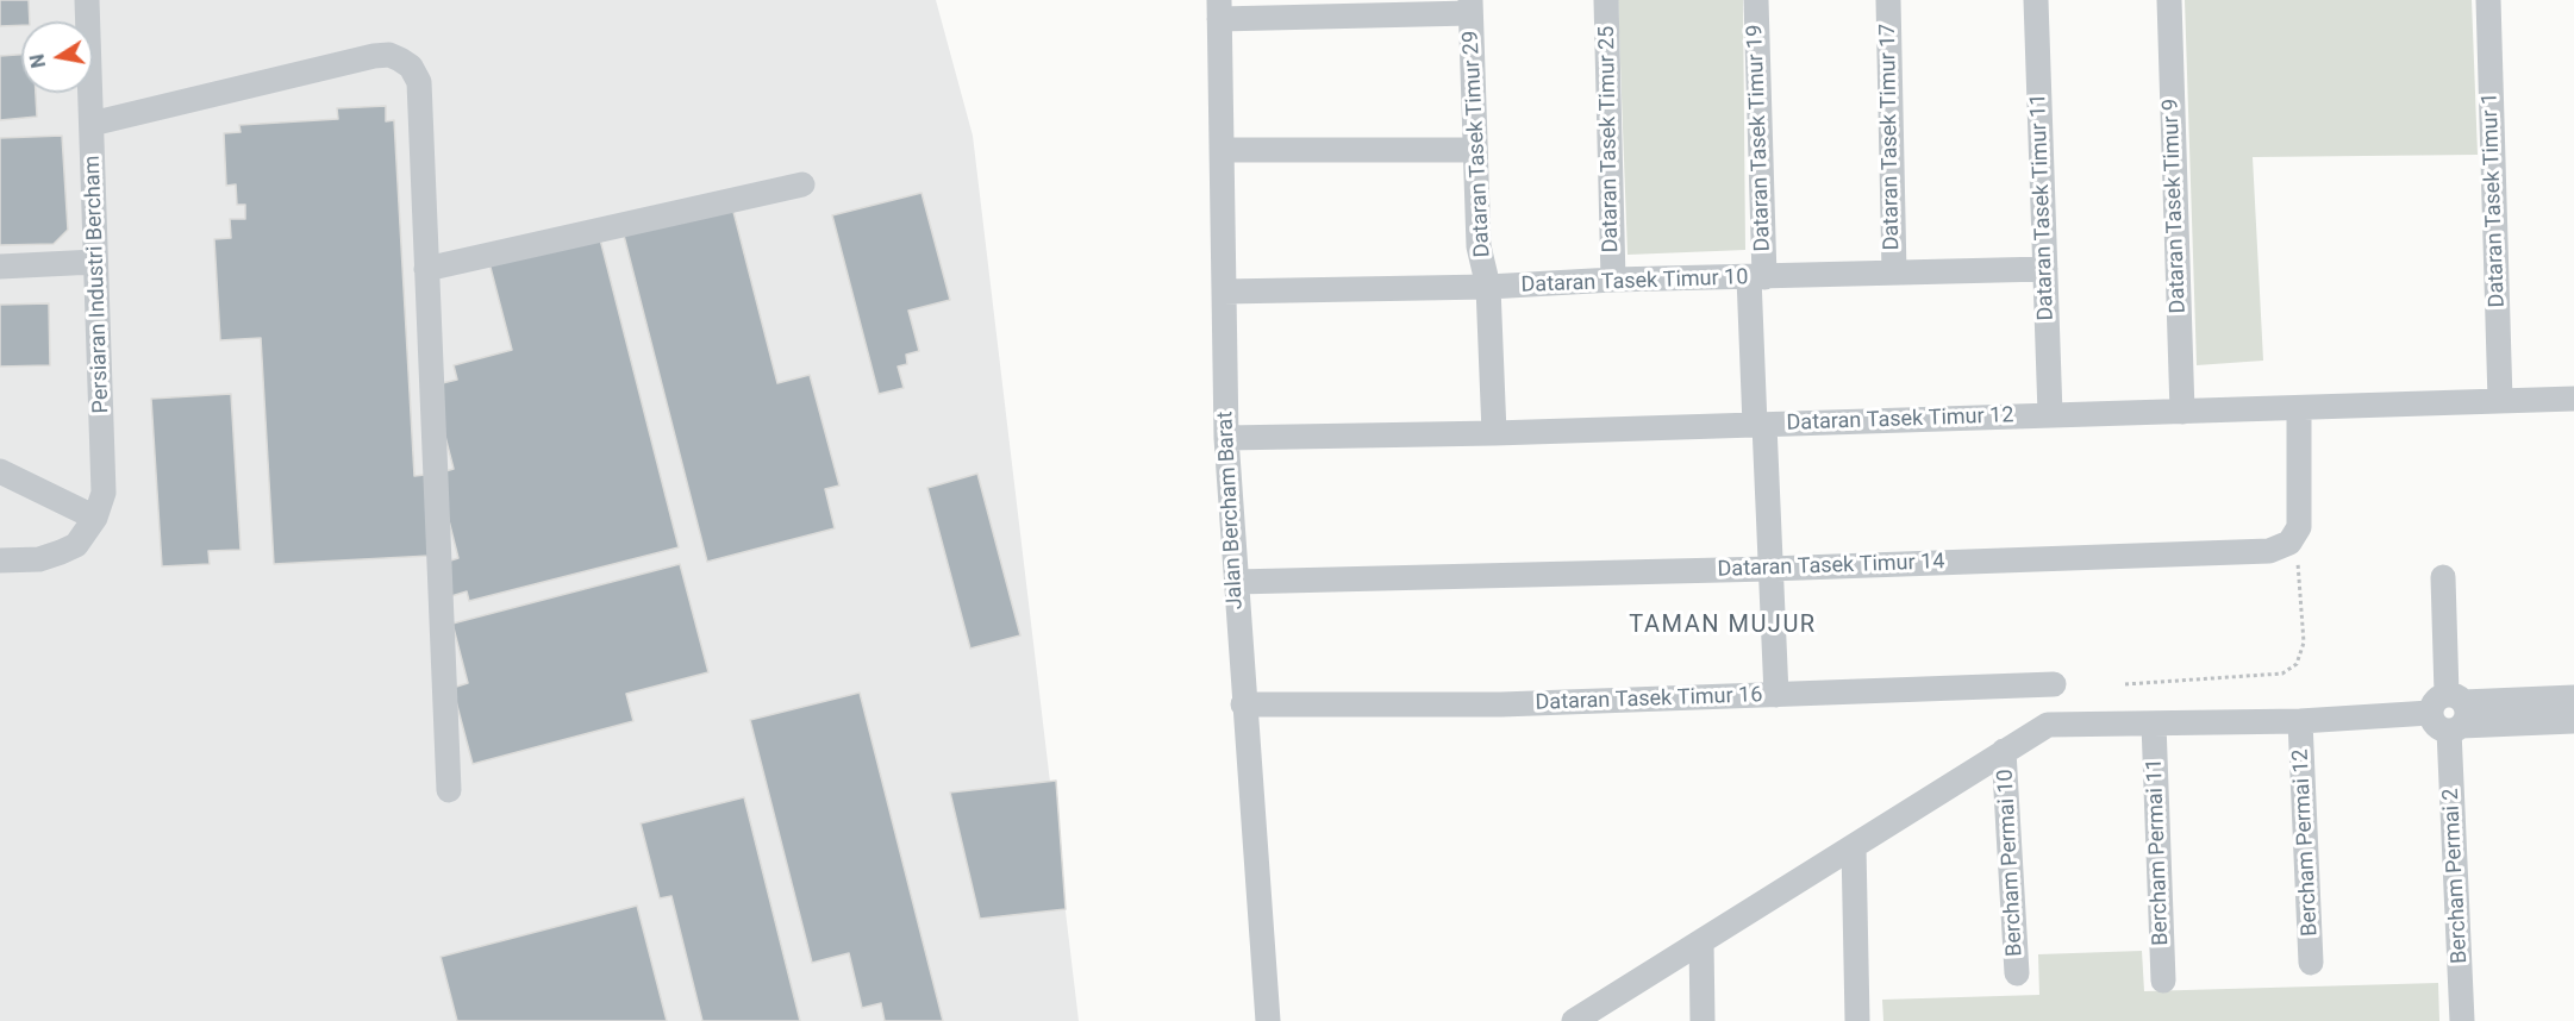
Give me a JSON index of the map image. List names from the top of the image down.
{
  "streets": {
    "street": [
      "Dataran Tasek Timur 17",
      "Dataran Tasek Timur 19",
      "Dataran Tasek Timur 25",
      "Dataran Tasek Timur 29",
      "Dataran Tasek Timur 1",
      "Dataran Tasek Timur 9",
      "Dataran Tasek Timur 11",
      "Dataran Tasek Timur 10",
      "Persiaran Industri Bercham",
      "Dataran Tasek Timur 12",
      "Jalan Bercham Barat",
      "Dataran Tasek Timur 14",
      "Dataran Tasek Timur 16",
      "Bercham Permai 12",
      "Bercham Permai 11",
      "Bercham Permai 10",
      "Bercham Permai 2"
    ]
  },
  "crossings": [
    ["Dataran Tasek Timur 17", "Dataran Tasek Timur 10"],
    ["Dataran Tasek Timur 19", "Dataran Tasek Timur 10"],
    ["Dataran Tasek Timur 19", "Dataran Tasek Timur 12"],
    ["Dataran Tasek Timur 19", "Dataran Tasek Timur 14"],
    ["Dataran Tasek Timur 19", "Dataran Tasek Timur 16"],
    ["Dataran Tasek Timur 25", "Dataran Tasek Timur 10"],
    ["Dataran Tasek Timur 29", "Dataran Tasek Timur 10"],
    ["Dataran Tasek Timur 29", "Dataran Tasek Timur 12"],
    ["Dataran Tasek Timur 1", "Dataran Tasek Timur 12"],
    ["Dataran Tasek Timur 9", "Dataran Tasek Timur 12"],
    ["Dataran Tasek Timur 11", "Dataran Tasek Timur 10"],
    ["Dataran Tasek Timur 11", "Dataran Tasek Timur 12"],
    ["Dataran Tasek Timur 10", "Jalan Bercham Barat"],
    ["Dataran Tasek Timur 12", "Jalan Bercham Barat"],
    ["Jalan Bercham Barat", "Dataran Tasek Timur 14"],
    ["Jalan Bercham Barat", "Dataran Tasek Timur 16"]
  ],
  "districts": ["TAMAN MUJUR"],
  "north": "left"
}
